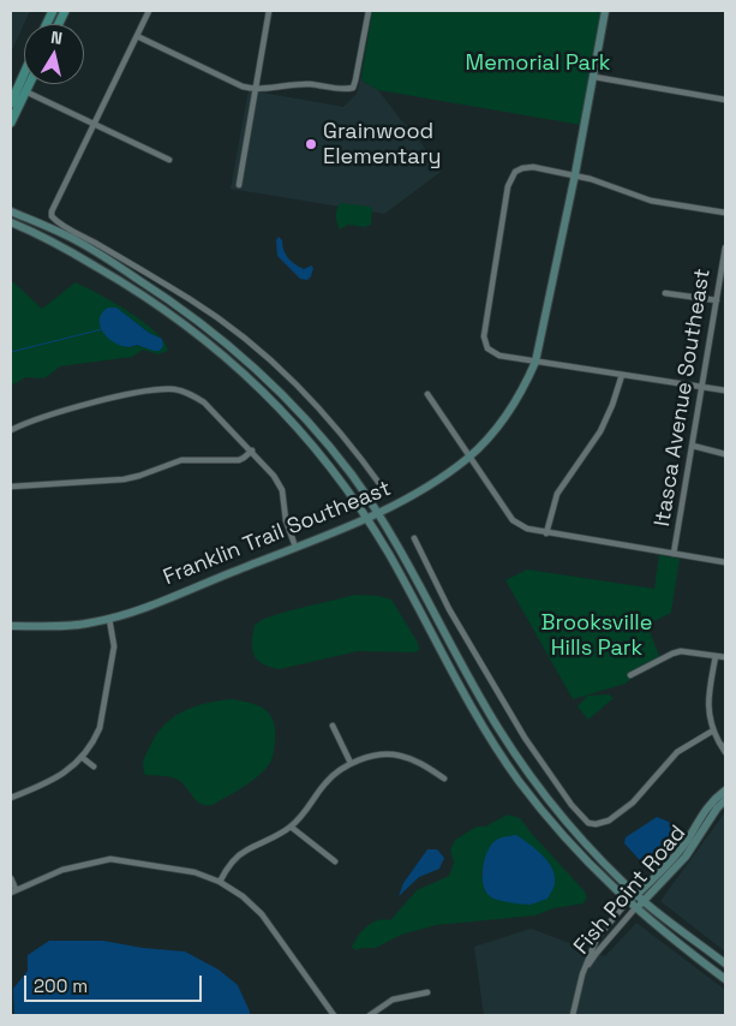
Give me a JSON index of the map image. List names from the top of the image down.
{
  "streets": {
    "main road": ["Franklin Trail Southeast", "Fish Point Road"],
    "street": ["Itasca Avenue Southeast"]
  },
  "parks": ["Memorial Park", "Brooksville Hills Park"],
  "places": ["Grainwood Elementary"],
  "scale_bar": "200 m",
  "north": "top"
}
